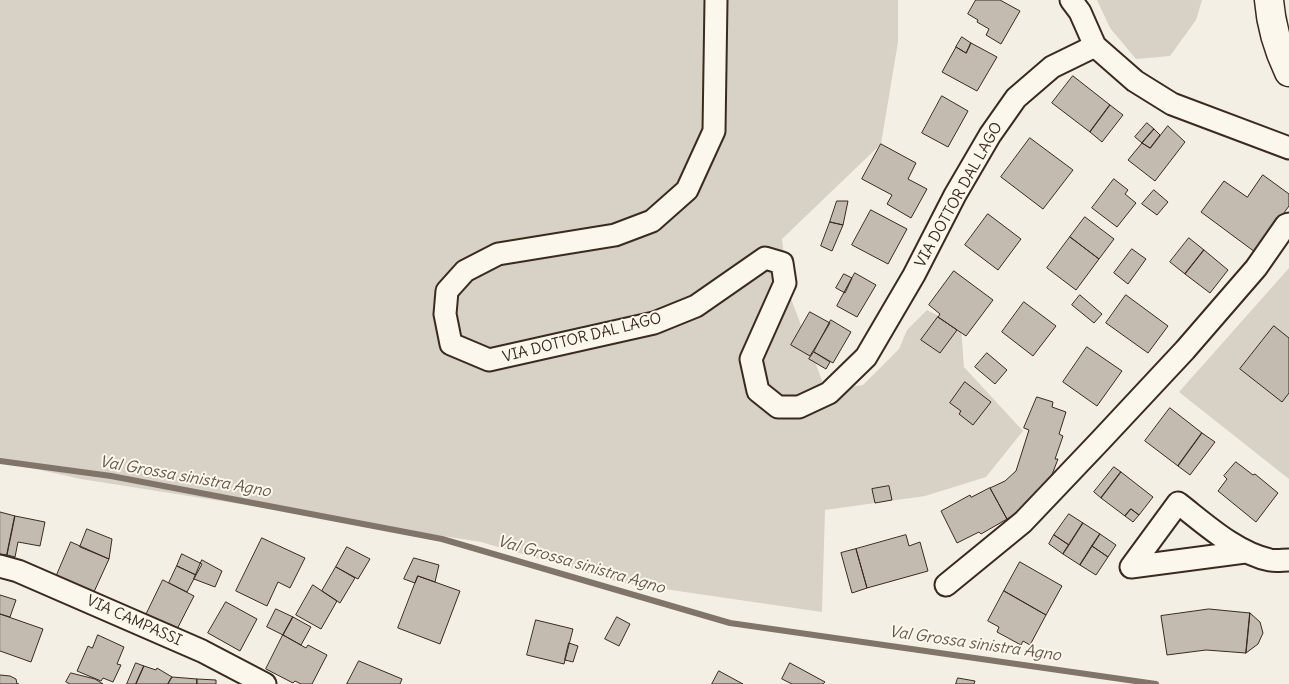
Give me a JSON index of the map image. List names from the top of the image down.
{
  "streets": {
    "street": ["VIA DOTTOR DAL LAGO", "VIA CAMPASSI"]
  },
  "water": ["Val Grossa sinistra Agno"]
}
